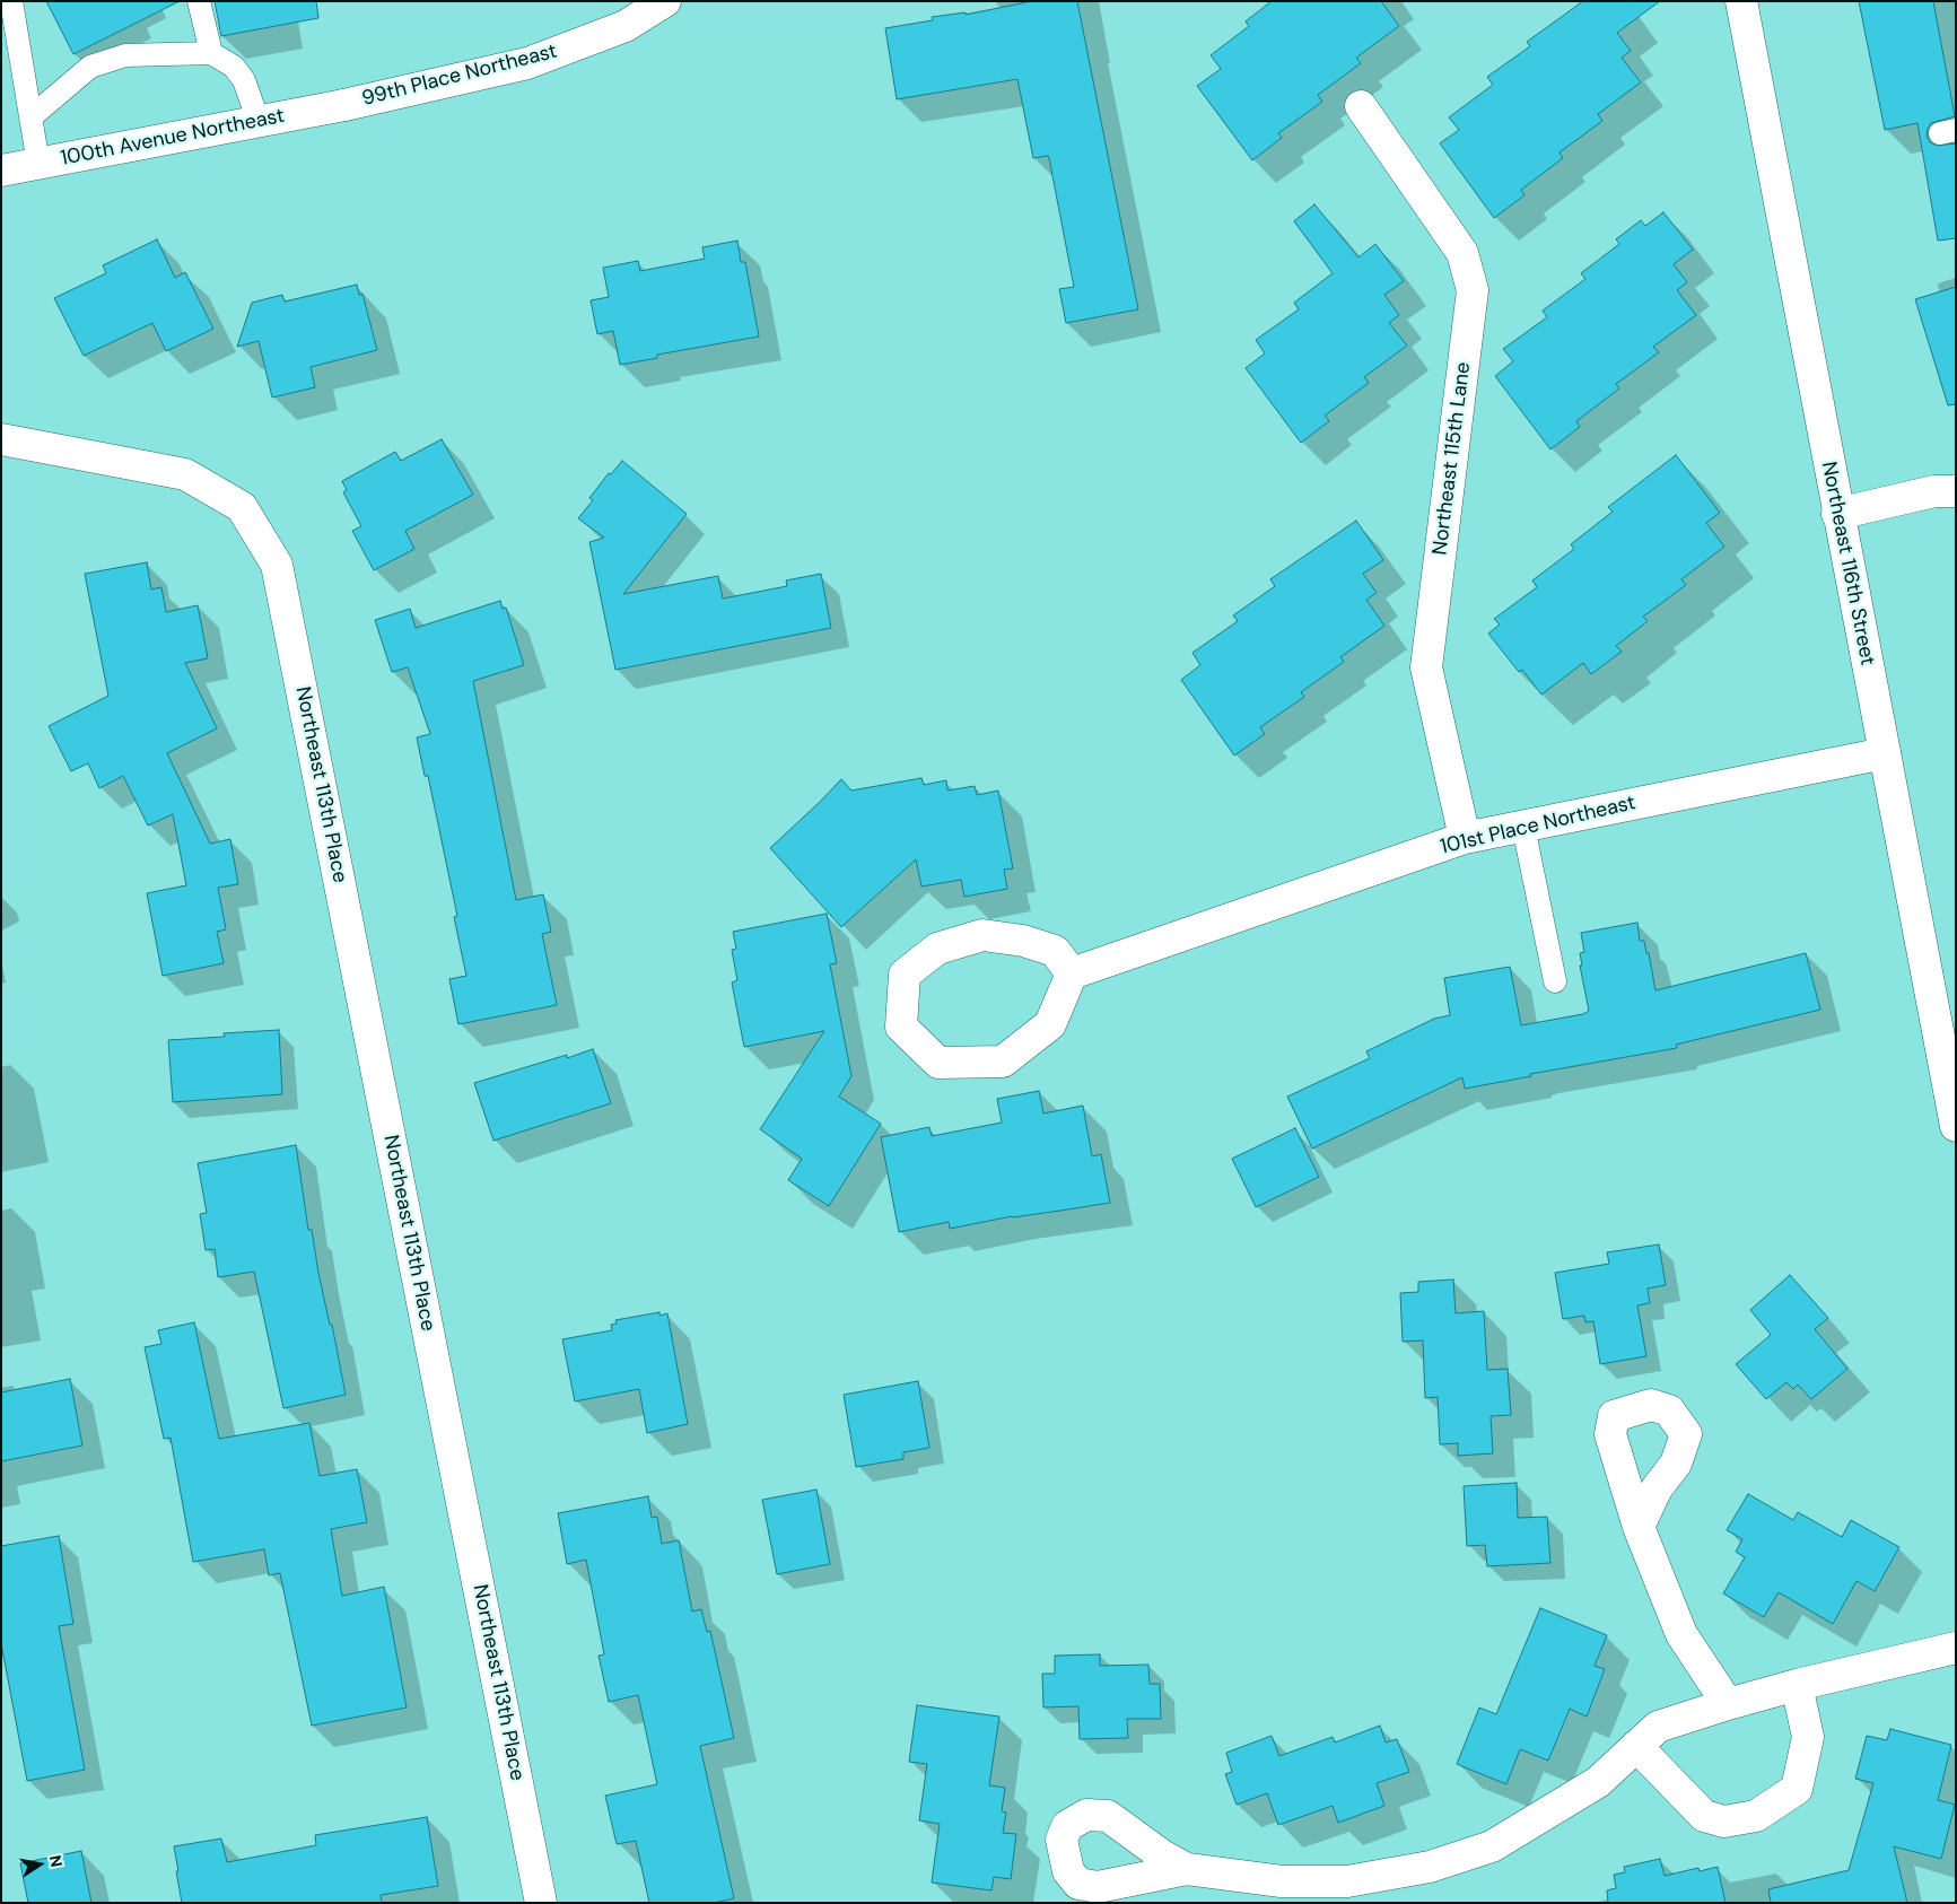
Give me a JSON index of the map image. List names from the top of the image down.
{
  "streets": {
    "street": [
      "99th Place Northeast",
      "100th Avenue Northeast",
      "Northeast 115th Lane",
      "Northeast 116th Street",
      "Northeast 113th Place",
      "101st Place Northeast"
    ]
  },
  "crossings": [
    ["99th Place Northeast", "100th Avenue Northeast"],
    ["Northeast 115th Lane", "101st Place Northeast"],
    ["Northeast 116th Street", "101st Place Northeast"]
  ],
  "north": "right"
}
